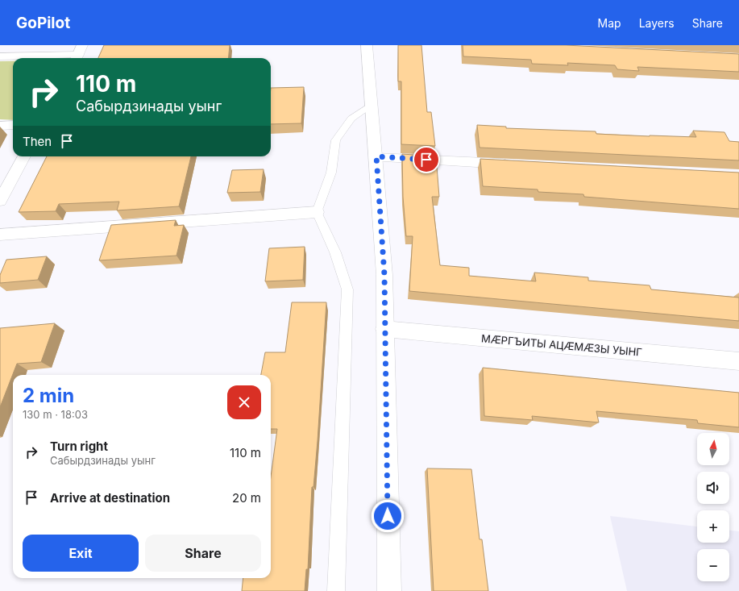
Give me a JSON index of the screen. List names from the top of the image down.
{
  "streets": {
    "main road": ["МӔРГЪИТЫ АЦӔМӔЗЫ УЫНГ"]
  },
  "north": "top",
  "page": {
    "header": "GoPilot",
    "nav": ["Map", "Layers", "Share"],
    "turn": ["110 m", "Сабырдзинады уынг"],
    "then": "Then",
    "heading": ["2 min", "130 m · 18:03"],
    "list": [
      {
        "name": "Turn right",
        "note": "Сабырдзинады уынг",
        "value": "110 m"
      },
      {
        "name": "Arrive at destination",
        "value": "20 m"
      }
    ],
    "map_buttons": ["+", "−"],
    "buttons": ["Exit", "Share"]
  }
}
